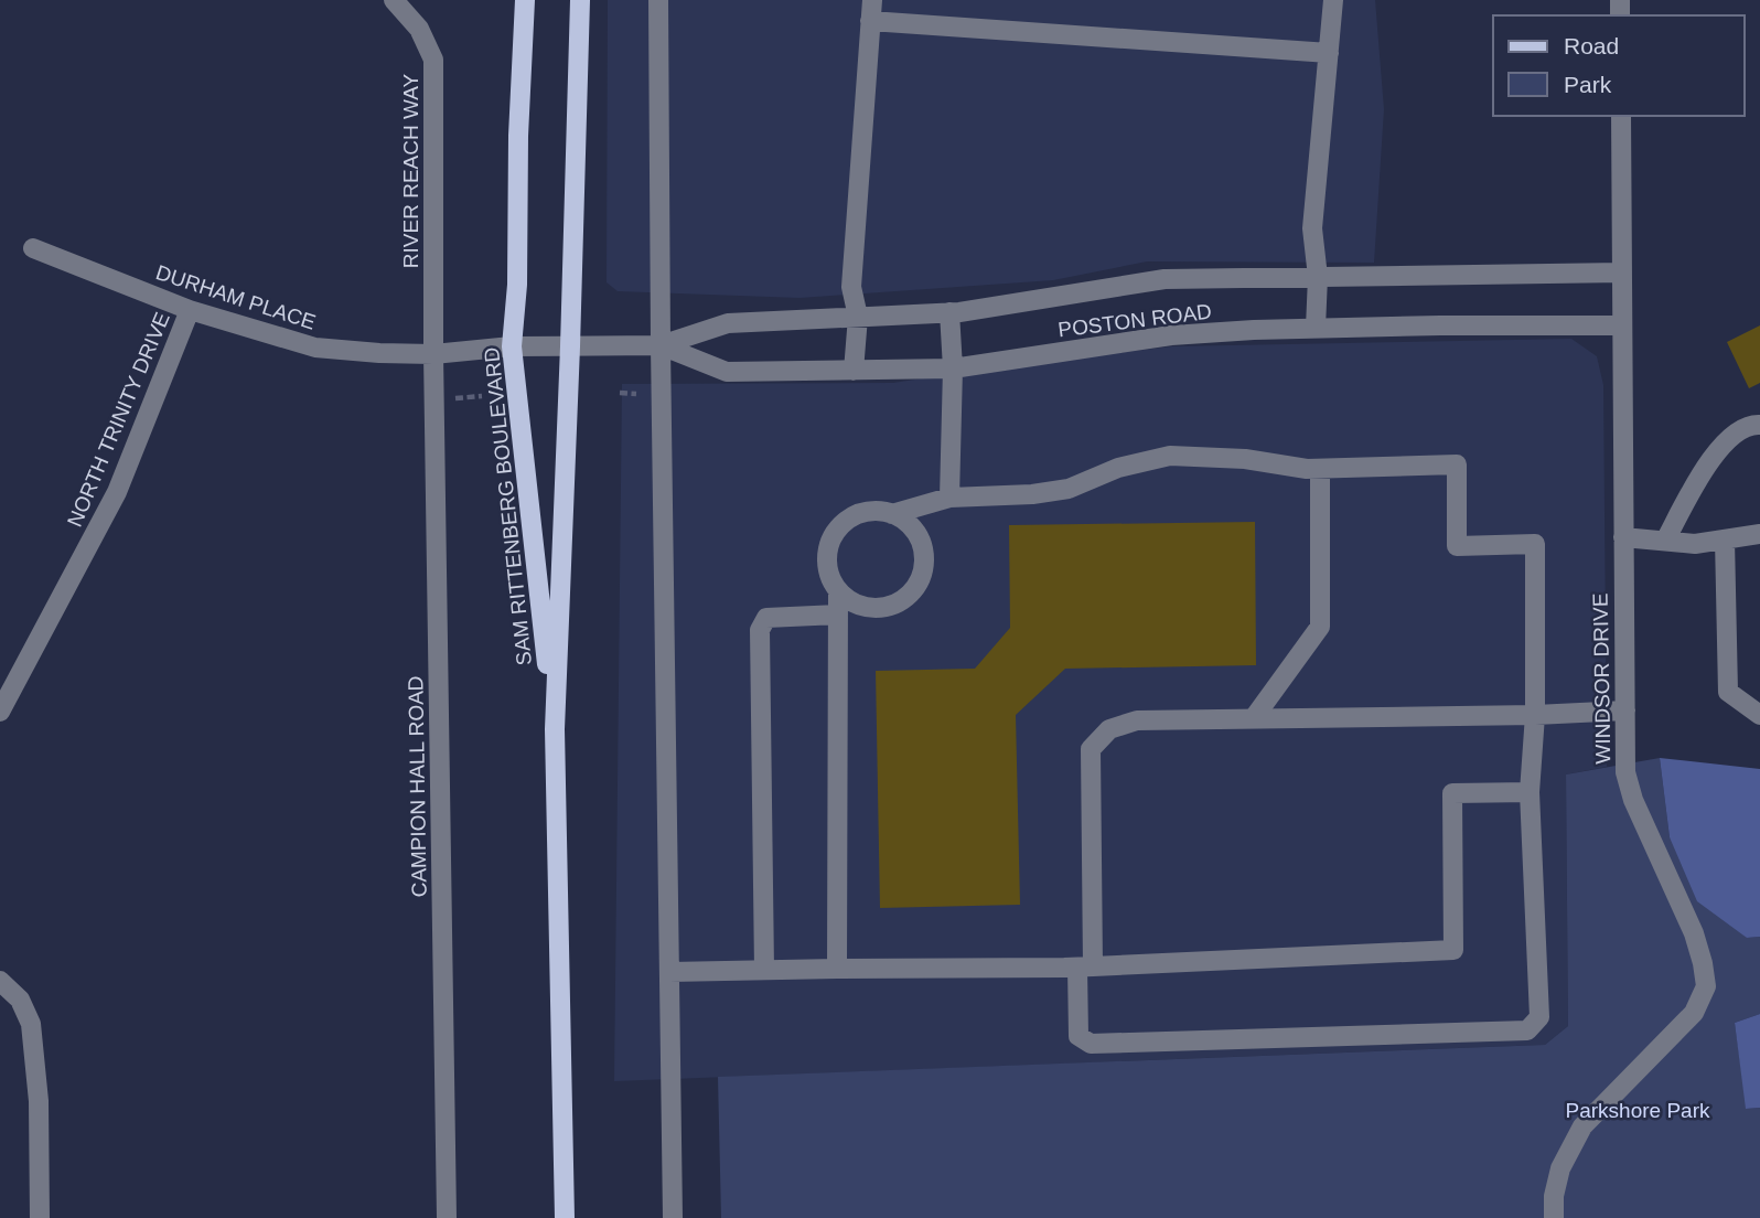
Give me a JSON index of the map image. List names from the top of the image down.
{
  "streets": {
    "main road": ["SAM RITTENBERG BOULEVARD"],
    "street": [
      "RIVER REACH WAY",
      "DURHAM PLACE",
      "POSTON ROAD",
      "NORTH TRINITY DRIVE",
      "WINDSOR DRIVE",
      "CAMPION HALL ROAD"
    ]
  },
  "crossings": [
    ["RIVER REACH WAY", "DURHAM PLACE"],
    ["RIVER REACH WAY", "CAMPION HALL ROAD"],
    ["DURHAM PLACE", "POSTON ROAD"],
    ["DURHAM PLACE", "NORTH TRINITY DRIVE"],
    ["DURHAM PLACE", "SAM RITTENBERG BOULEVARD"],
    ["DURHAM PLACE", "CAMPION HALL ROAD"],
    ["POSTON ROAD", "SAM RITTENBERG BOULEVARD"],
    ["POSTON ROAD", "WINDSOR DRIVE"]
  ],
  "parks": ["Parkshore Park"],
  "legend": ["Road", "Park"]
}
